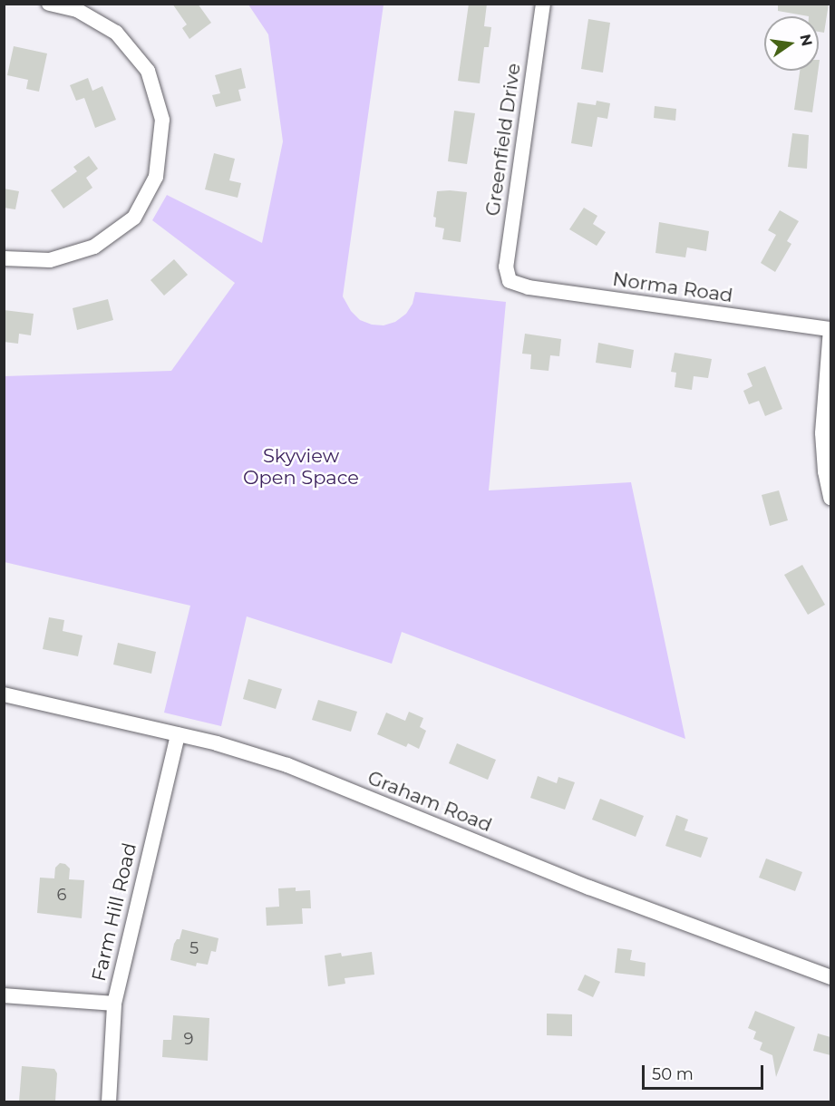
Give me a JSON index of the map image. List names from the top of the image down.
{
  "streets": {
    "street": [
      "Greenfield Drive",
      "Norma Road",
      "Graham Road",
      "Farm Hill Road"
    ]
  },
  "crossings": [
    ["Greenfield Drive", "Norma Road"],
    ["Graham Road", "Farm Hill Road"]
  ],
  "parks": ["Skyview Open Space"],
  "house_numbers": ["6", "5", "9"],
  "scale_bar": "50 m",
  "north": "right"
}
